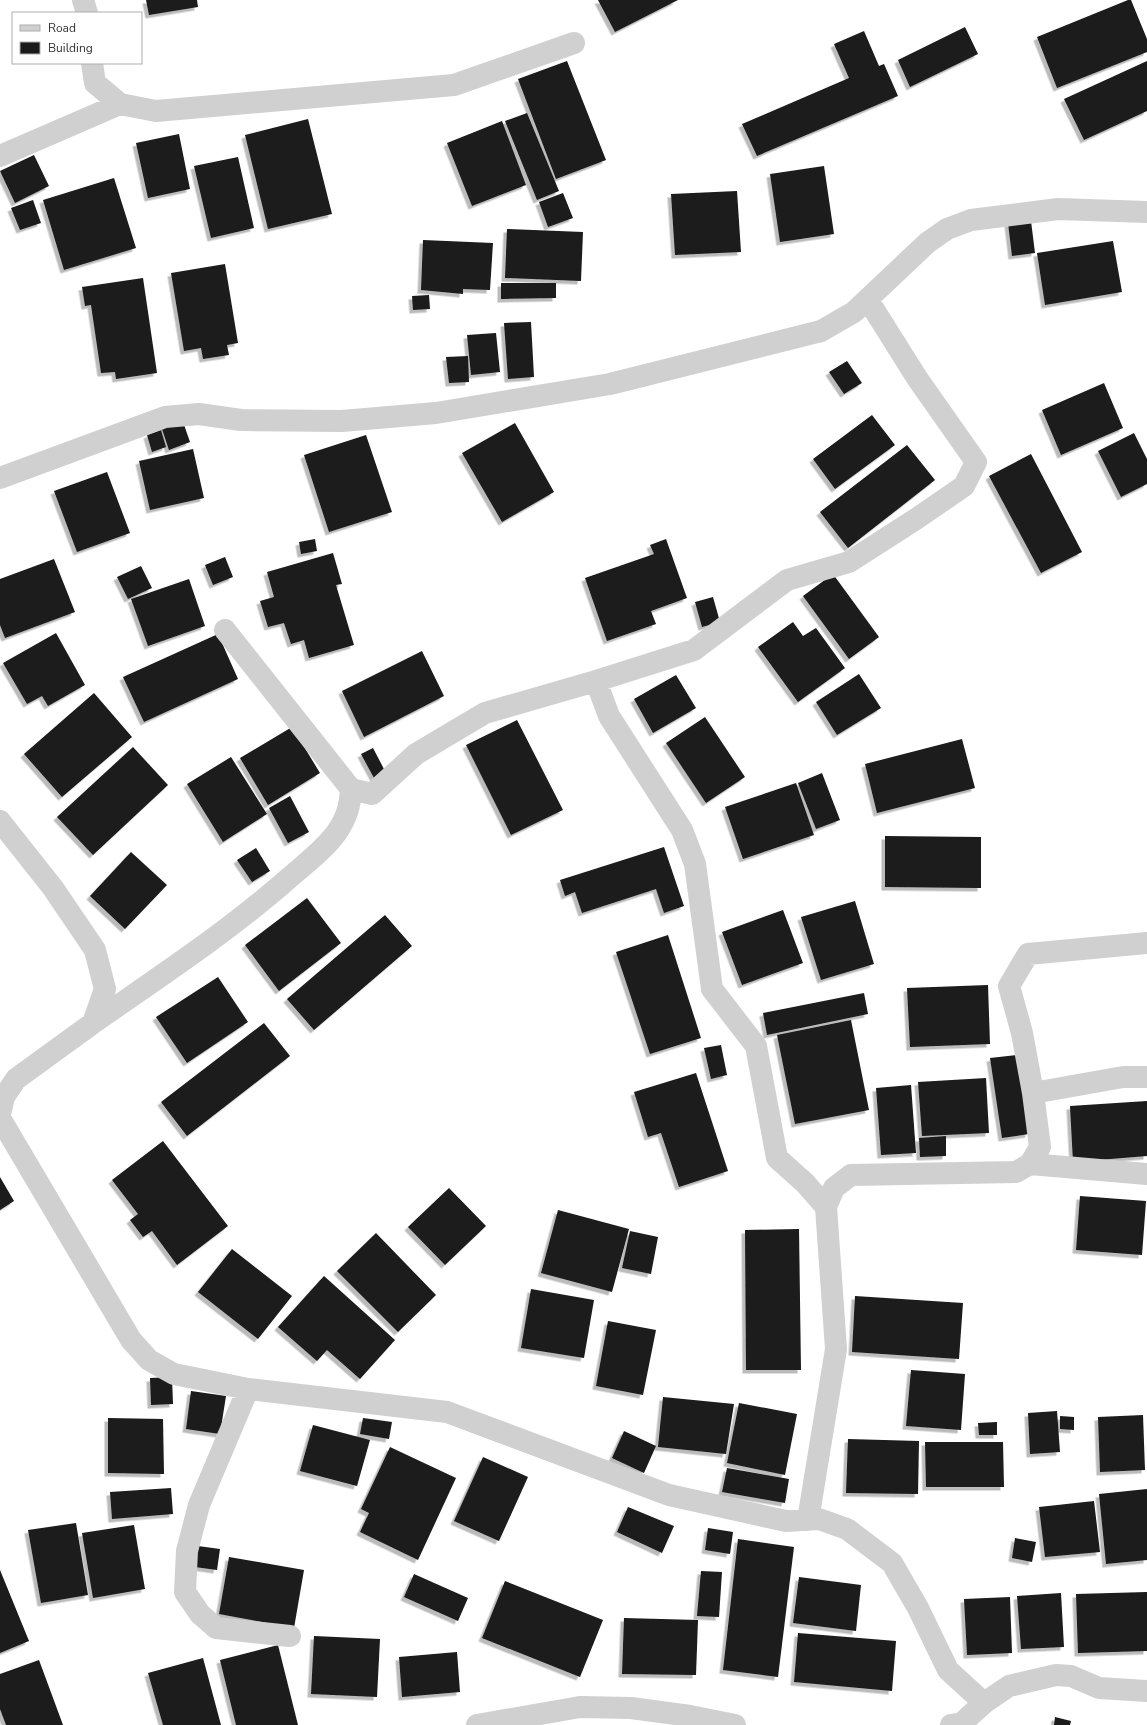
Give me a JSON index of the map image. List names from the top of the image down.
{
  "legend": ["Road", "Building"]
}
